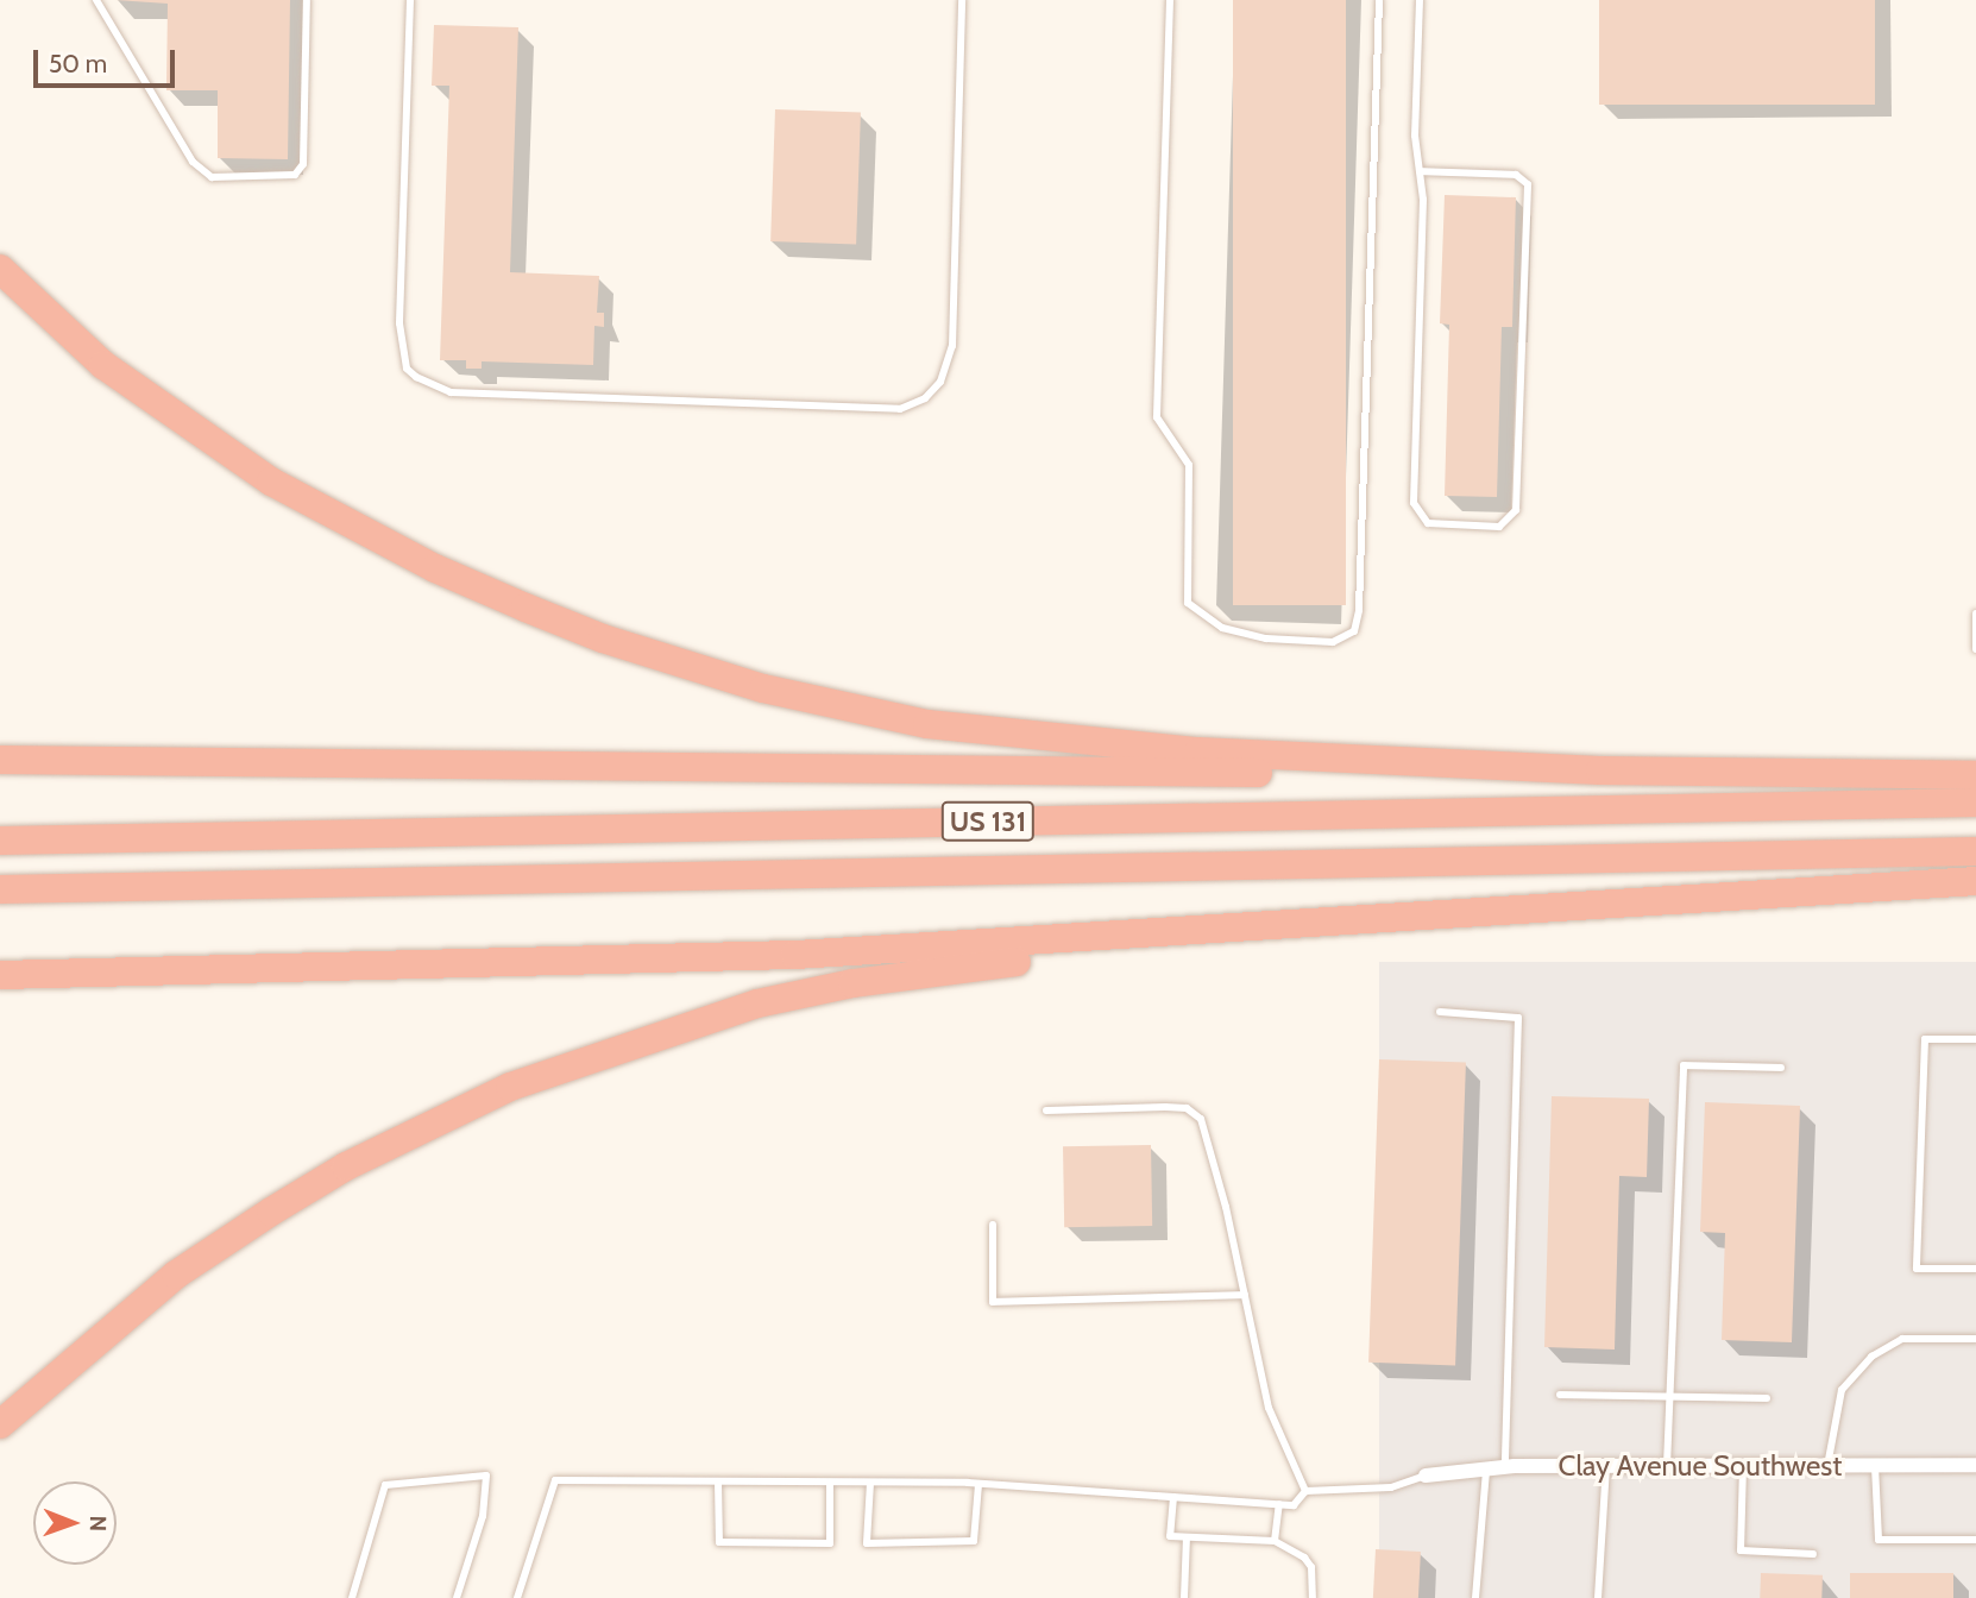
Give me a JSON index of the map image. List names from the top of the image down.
{
  "streets": {
    "highway": ["US 131"],
    "street": ["Clay Avenue Southwest"]
  },
  "scale_bar": "50 m",
  "north": "right"
}
